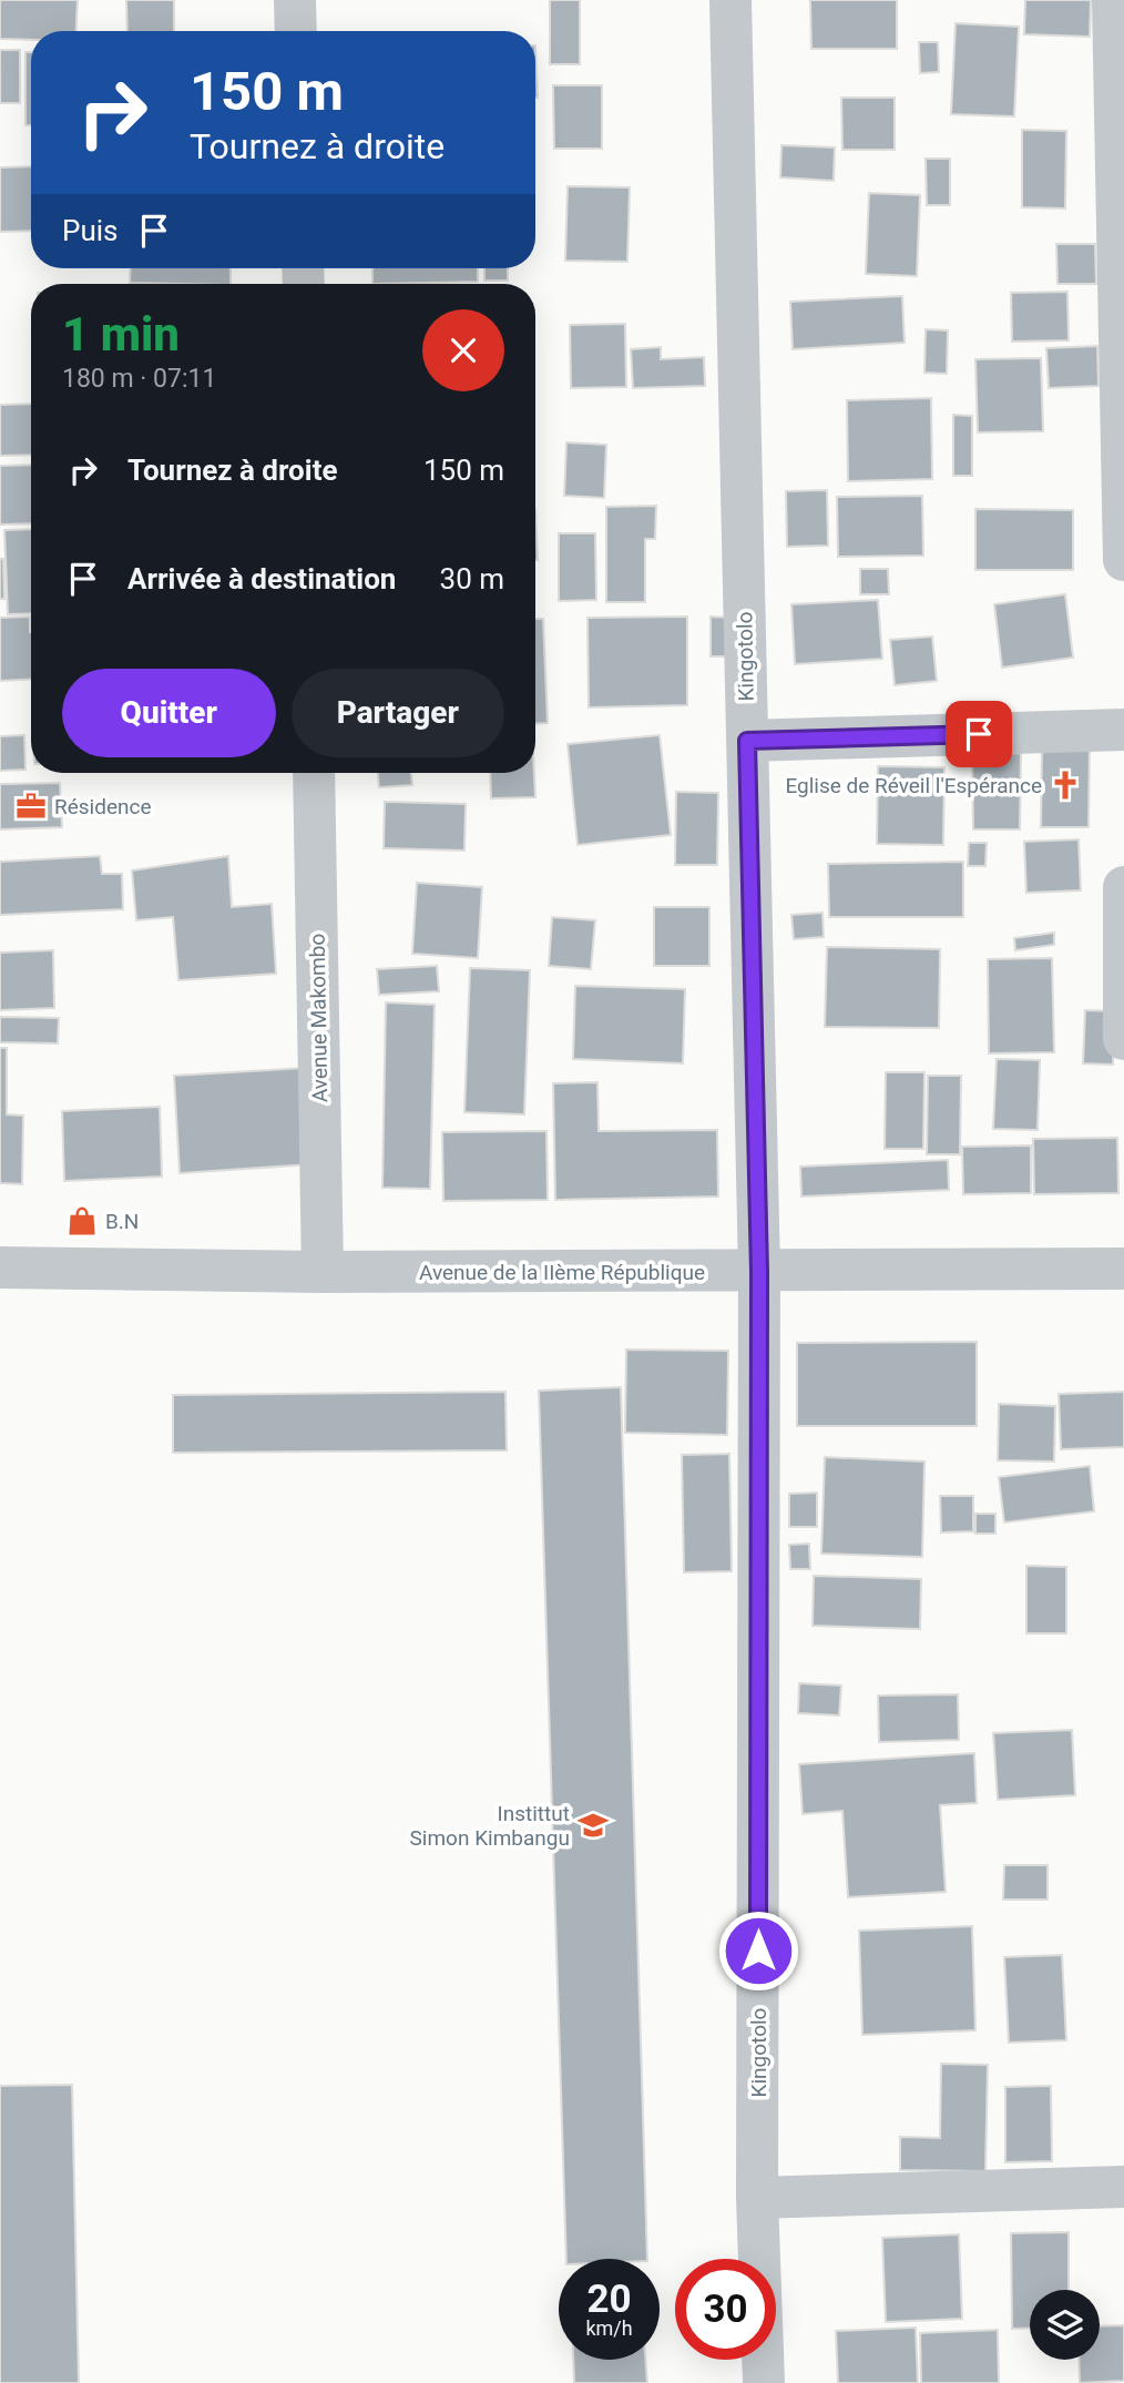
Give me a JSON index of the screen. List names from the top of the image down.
{
  "streets": {
    "street": ["Kingotolo", "Avenue Makombo", "Avenue de la IIème République"]
  },
  "crossings": [
    ["Kingotolo", "Avenue de la IIème République"],
    ["Avenue Makombo", "Avenue de la IIème République"]
  ],
  "places": {
    "church": ["Eglise de Réveil l'Espérance"],
    "office": ["Résidence"],
    "shop": ["B.N"],
    "school or university": ["Instittut Simon Kimbangu"]
  },
  "page": {
    "turn": ["150 m", "Tournez à droite"],
    "then": "Puis",
    "heading": ["1 min", "180 m · 07:11"],
    "list": [
      {
        "name": "Tournez à droite",
        "value": "150 m"
      },
      {
        "name": "Arrivée à destination",
        "value": "30 m"
      }
    ],
    "buttons": ["Quitter", "Partager"],
    "speed": "20 km/h",
    "limit": "30"
  }
}
